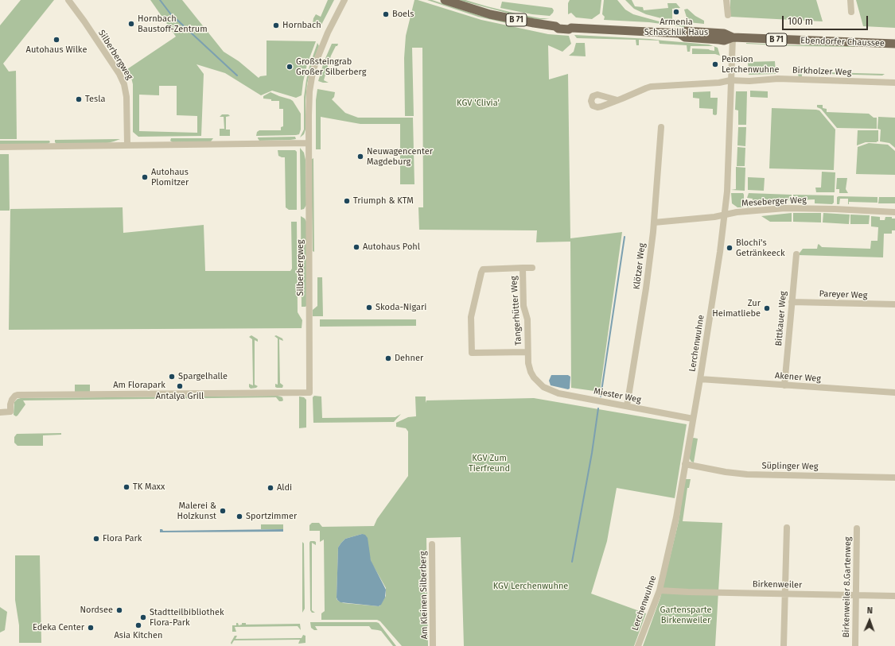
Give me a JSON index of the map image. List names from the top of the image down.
{
  "streets": {
    "main road": ["B 71", "Ebendorfer Chaussee"],
    "street": [
      "Silberbergweg",
      "Birkholzer Weg",
      "Meseberger Weg",
      "Klötzer Weg",
      "Pareyer Weg",
      "Tangerhütter Weg",
      "Bittkauer Weg",
      "Lerchenwuhne",
      "Akener Weg",
      "Am Florapark",
      "Miester Weg",
      "Süplinger Weg",
      "Birkenweiler",
      "Birkenweiler 8.Gartenweg",
      "Am Kleinen Silberberg"
    ]
  },
  "crossings": [
    ["Ebendorfer Chaussee", "Lerchenwuhne"],
    ["Silberbergweg", "Am Florapark"],
    ["Birkholzer Weg", "Lerchenwuhne"],
    ["Meseberger Weg", "Klötzer Weg"],
    ["Meseberger Weg", "Lerchenwuhne"],
    ["Klötzer Weg", "Miester Weg"],
    ["Pareyer Weg", "Bittkauer Weg"],
    ["Tangerhütter Weg", "Miester Weg"],
    ["Bittkauer Weg", "Akener Weg"],
    ["Lerchenwuhne", "Akener Weg"],
    ["Lerchenwuhne", "Miester Weg"],
    ["Lerchenwuhne", "Süplinger Weg"],
    ["Lerchenwuhne", "Birkenweiler"],
    ["Birkenweiler", "Birkenweiler 8.Gartenweg"]
  ],
  "parks": [
    "KGV 'Clivia'",
    "KGV Zum Tierfreund",
    "KGV Lerchenwuhne",
    "Gartensparte Birkenweiler"
  ],
  "places": [
    "Armenia Schaschlik Haus",
    "Boels",
    "Hornbach Baustoff-Zentrum",
    "Hornbach",
    "Autohaus Wilke",
    "Pension Lerchenwuhne",
    "Großsteingrab Großer Silberberg",
    "Tesla",
    "Neuwagencenter Magdeburg",
    "Autohaus Plomitzer",
    "Triumph & KTM",
    "Autohaus Pohl",
    "Blochi's Getränkeeck",
    "Skoda-Nigari",
    "Zur Heimatliebe",
    "Dehner",
    "Spargelhalle",
    "Antalya Grill",
    "TK Maxx",
    "Aldi",
    "Malerei & Holzkunst",
    "Sportzimmer",
    "Flora Park",
    "Nordsee",
    "Stadtteilbibliothek Flora-Park",
    "Asia Kitchen",
    "Edeka Center"
  ],
  "scale_bar": "100 m",
  "north": "top"
}
